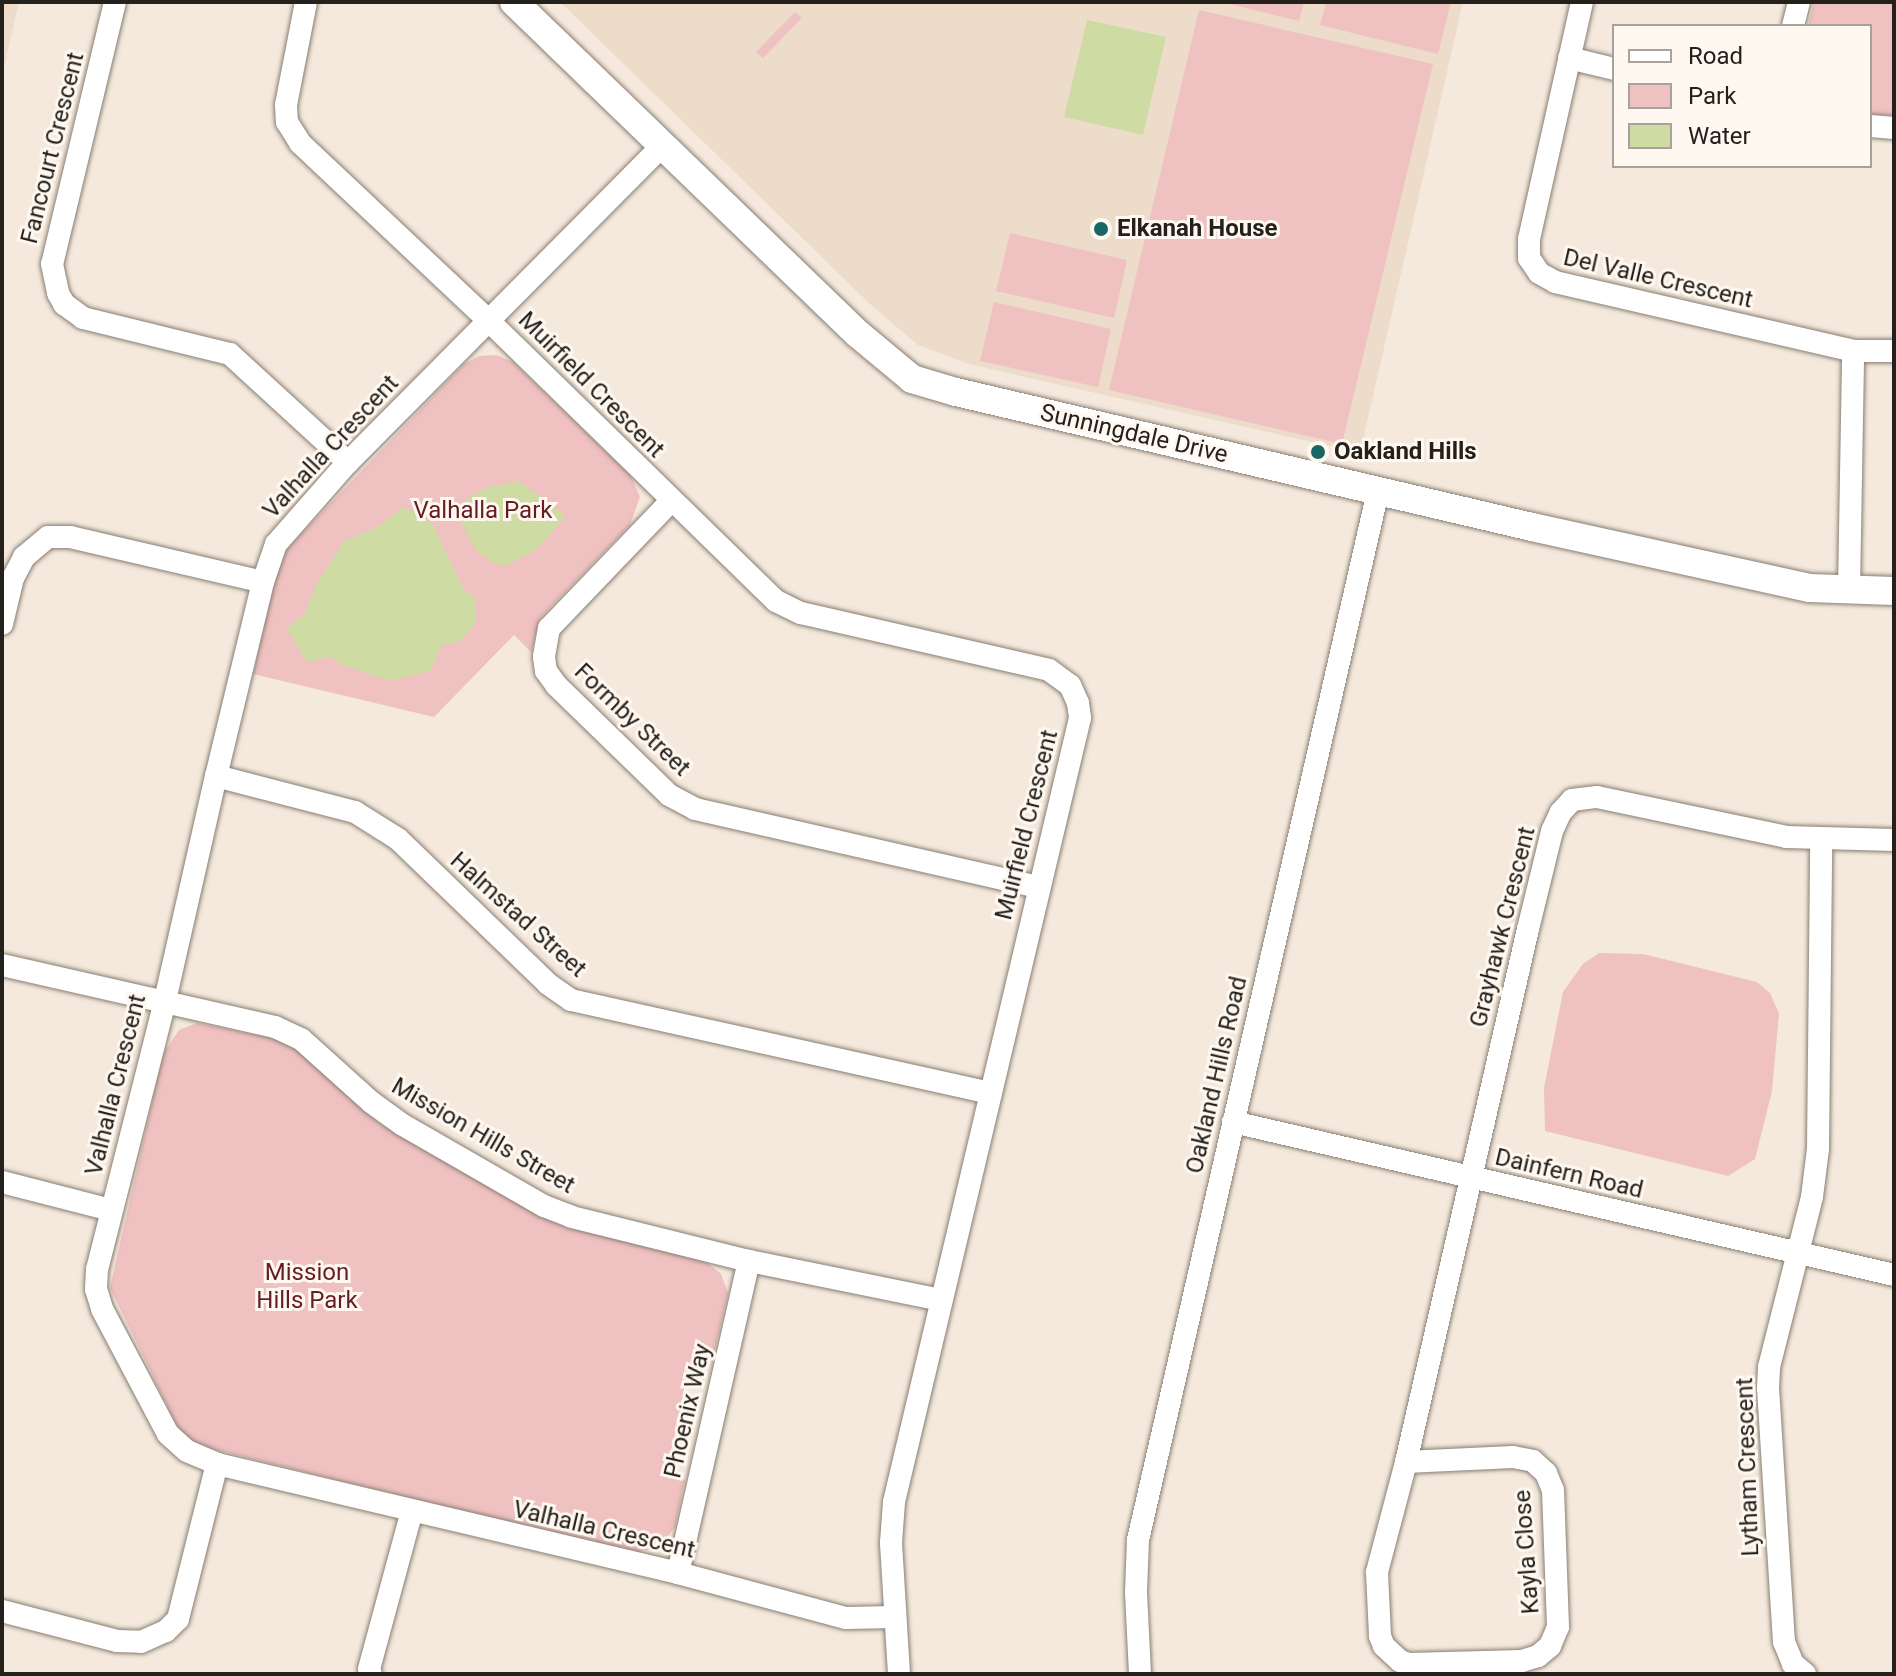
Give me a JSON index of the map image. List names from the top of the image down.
{
  "streets": {
    "street": [
      "Fancourt Crescent",
      "Del Valle Crescent",
      "Muirfield Crescent",
      "Sunningdale Drive",
      "Valhalla Crescent",
      "Formby Street",
      "Halmstad Street",
      "Grayhawk Crescent",
      "Oakland Hills Road",
      "Mission Hills Street",
      "Dainfern Road",
      "Phoenix Way",
      "Lytham Crescent",
      "Kayla Close"
    ]
  },
  "crossings": [
    ["Fancourt Crescent", "Valhalla Crescent"],
    ["Muirfield Crescent", "Valhalla Crescent"],
    ["Muirfield Crescent", "Formby Street"],
    ["Muirfield Crescent", "Halmstad Street"],
    ["Muirfield Crescent", "Mission Hills Street"],
    ["Sunningdale Drive", "Valhalla Crescent"],
    ["Sunningdale Drive", "Oakland Hills Road"],
    ["Valhalla Crescent", "Halmstad Street"],
    ["Valhalla Crescent", "Mission Hills Street"],
    ["Valhalla Crescent", "Phoenix Way"],
    ["Grayhawk Crescent", "Dainfern Road"],
    ["Grayhawk Crescent", "Kayla Close"],
    ["Oakland Hills Road", "Dainfern Road"],
    ["Mission Hills Street", "Phoenix Way"],
    ["Dainfern Road", "Lytham Crescent"],
    ["Dainfern Road", "Kayla Close"]
  ],
  "parks": ["Valhalla Park", "Mission Hills Park"],
  "places": ["Elkanah House", "Oakland Hills"],
  "legend": ["Road", "Park", "Water"]
}
